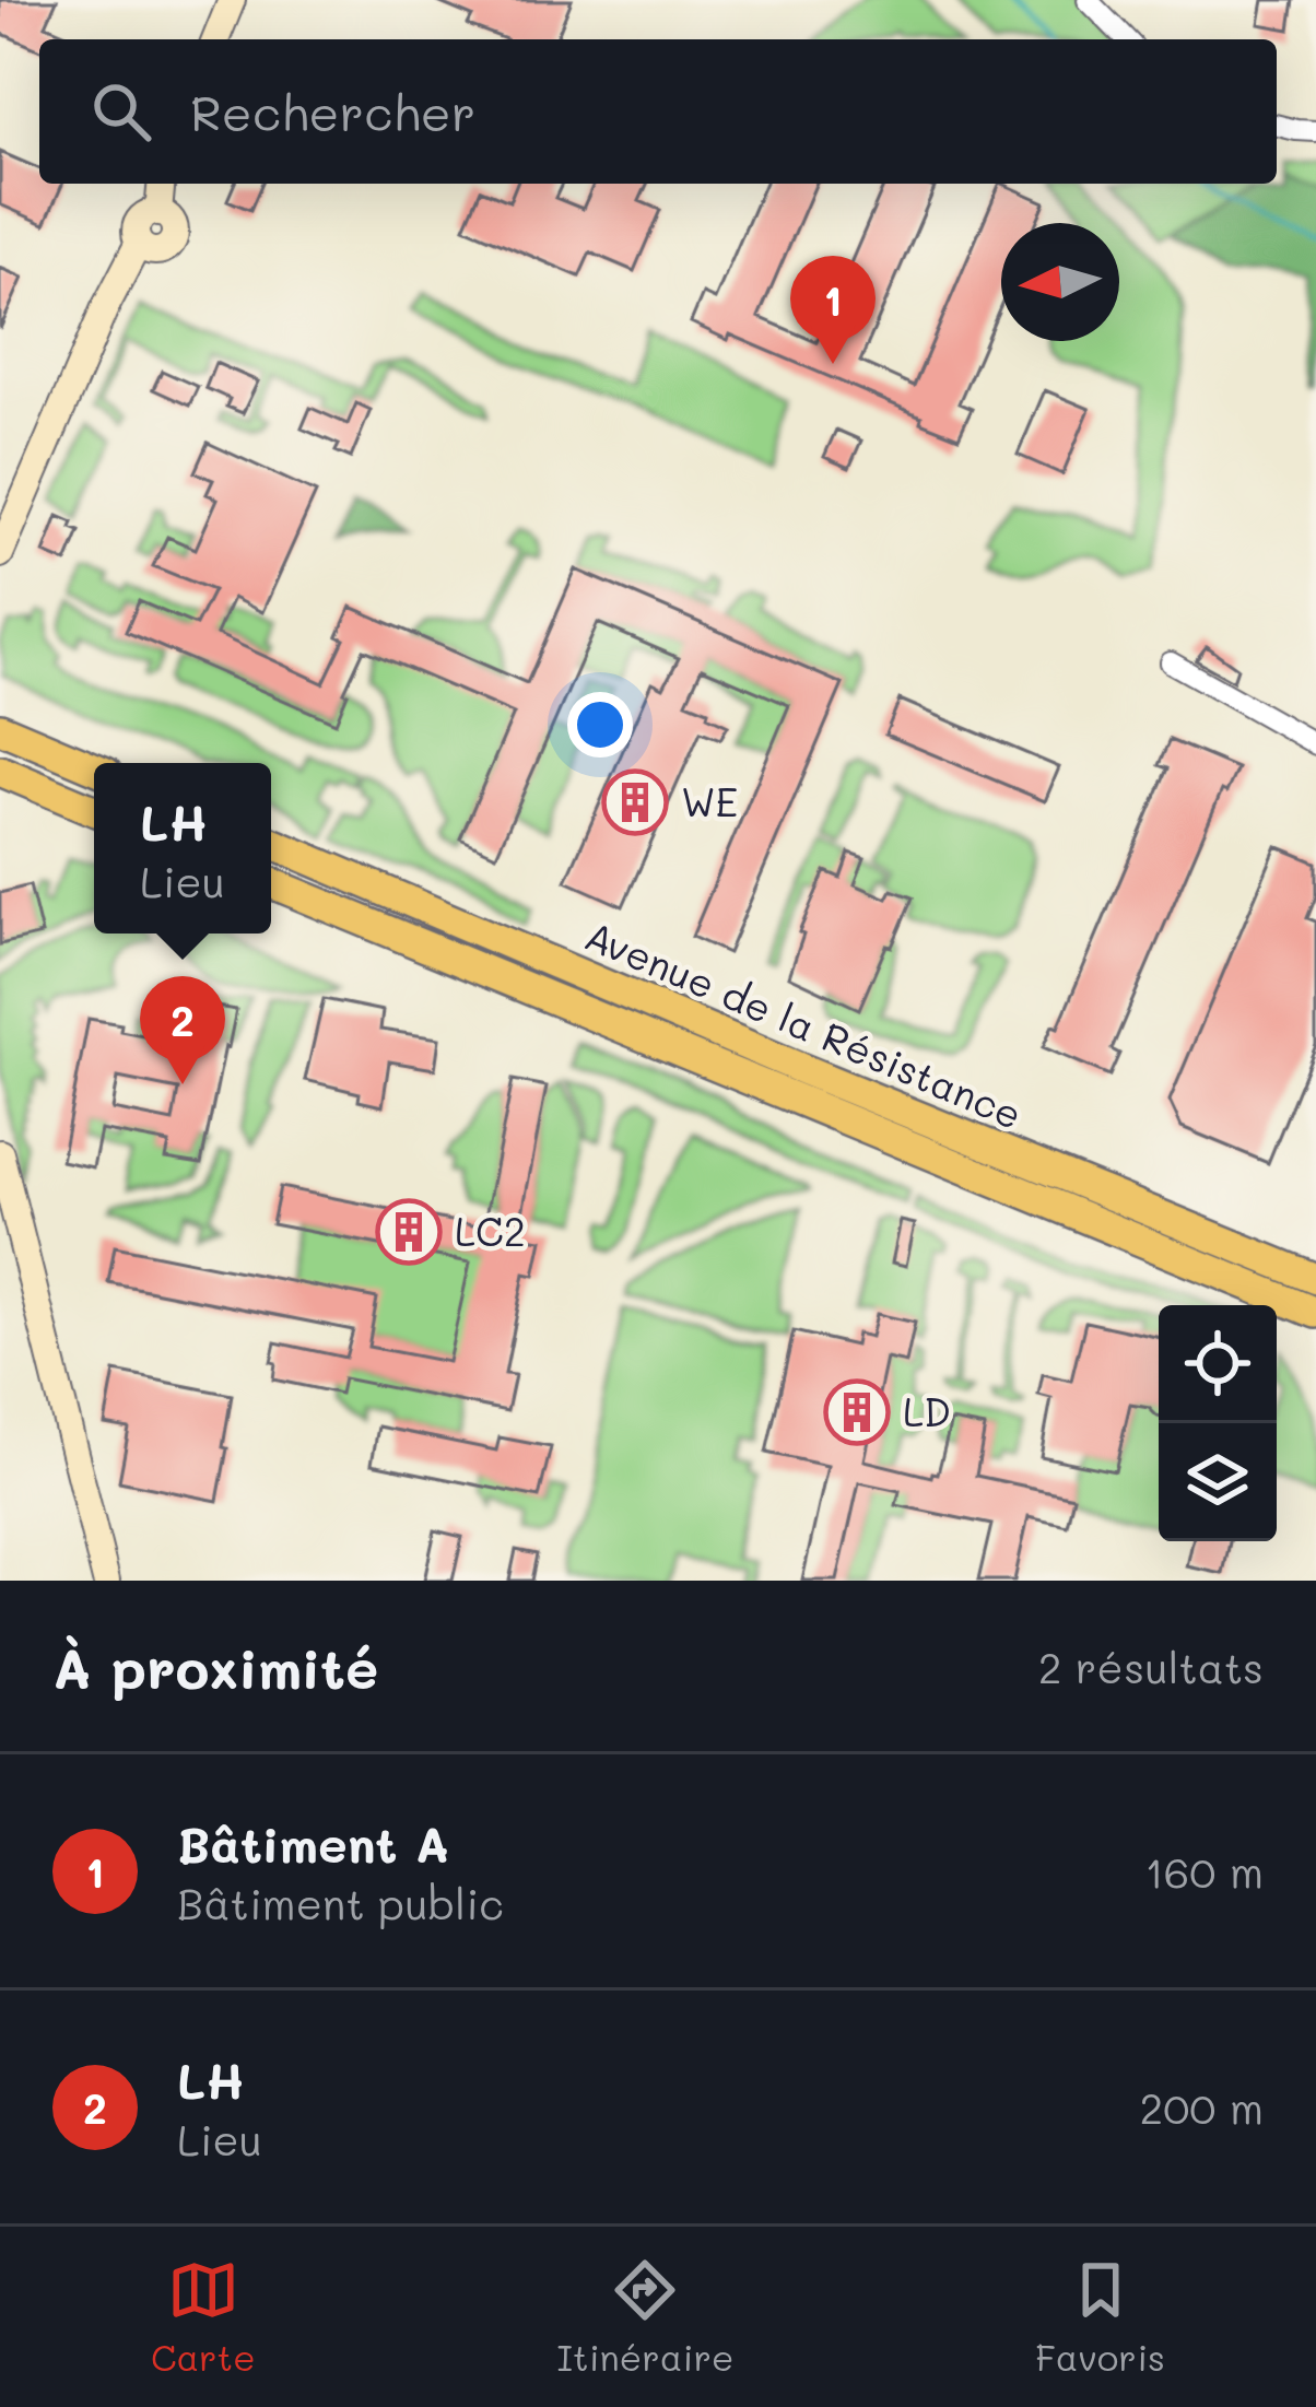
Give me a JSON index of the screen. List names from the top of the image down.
{
  "streets": {
    "main road": ["Avenue de la Résistance"]
  },
  "places": {
    "building": ["WE", "LC2", "LD"]
  },
  "north": "left",
  "page": {
    "search": "Rechercher",
    "pins": ["1", "2"],
    "popup": ["LH", "Lieu"],
    "heading": ["À proximité", "2 résultats"],
    "list": [
      {
        "mark": "1",
        "name": "Bâtiment A",
        "note": "Bâtiment public",
        "value": "160 m"
      },
      {
        "mark": "2",
        "name": "LH",
        "note": "Lieu",
        "value": "200 m"
      }
    ],
    "nav": ["Carte", "Itinéraire", "Favoris"]
  }
}
